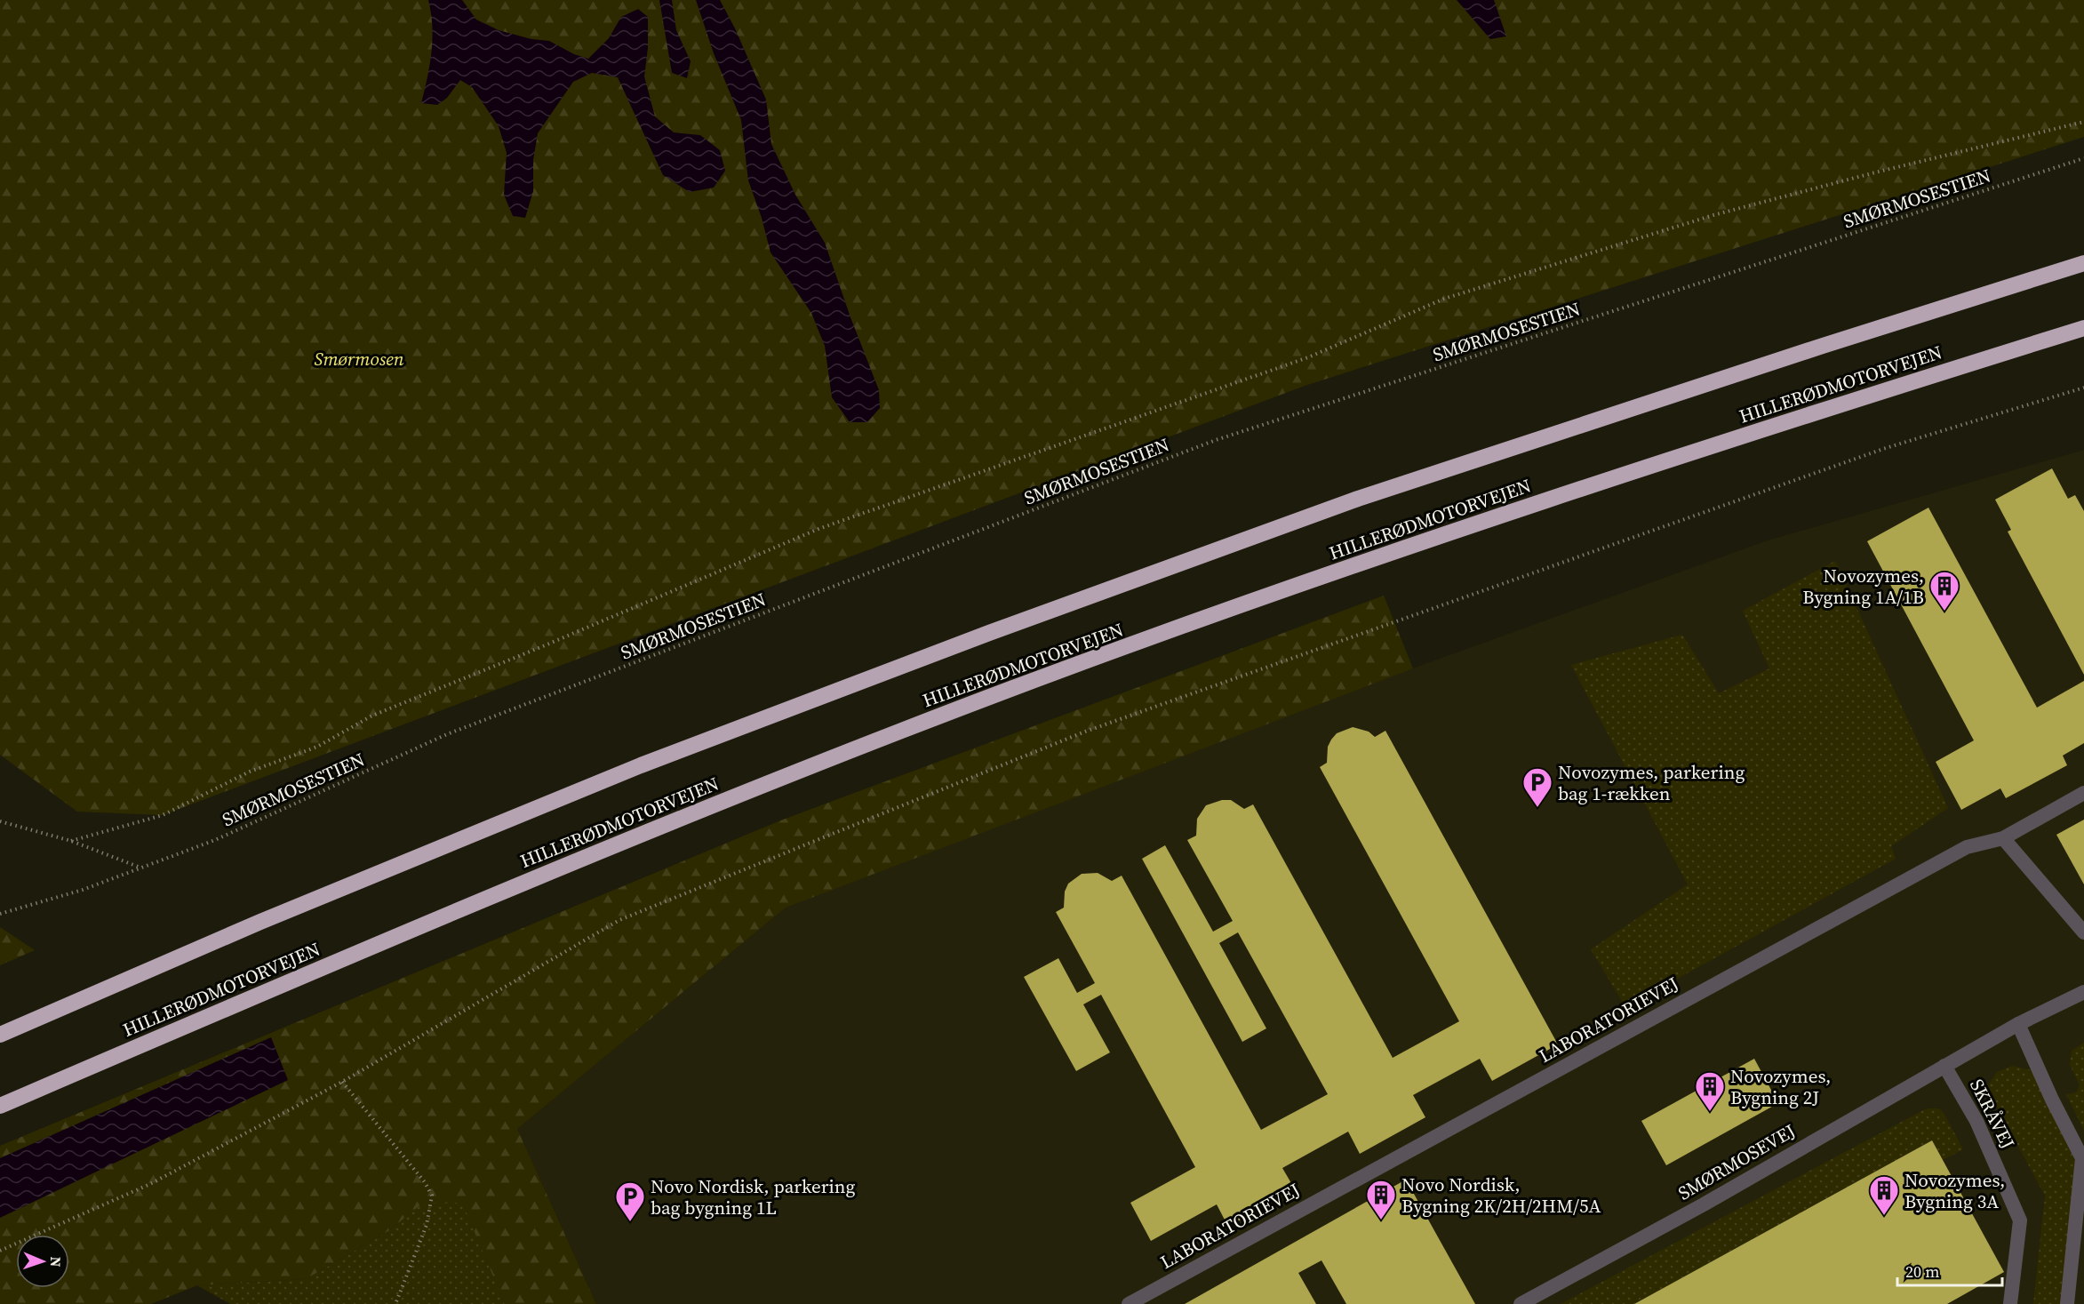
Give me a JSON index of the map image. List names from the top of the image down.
{
  "streets": {
    "highway": ["HILLERØDMOTORVEJEN"],
    "lane": ["LABORATORIEVEJ", "SKRÅVEJ", "SMØRMOSEVEJ"],
    "path": ["SMØRMOSESTIEN"]
  },
  "crossings": [
    ["SKRÅVEJ", "SMØRMOSEVEJ"]
  ],
  "parks": ["Smørmosen"],
  "places": {
    "building": [
      "Novozymes, Bygning 1A/1B",
      "Novozymes, Bygning 2J",
      "Novozymes, Bygning 3A",
      "Novo Nordisk, Bygning 2K/2H/2HM/5A"
    ],
    "parking": ["Novozymes, parkering bag 1-rækken", "Novo Nordisk, parkering bag bygning 1L"]
  },
  "scale_bar": "20 m",
  "north": "right"
}
